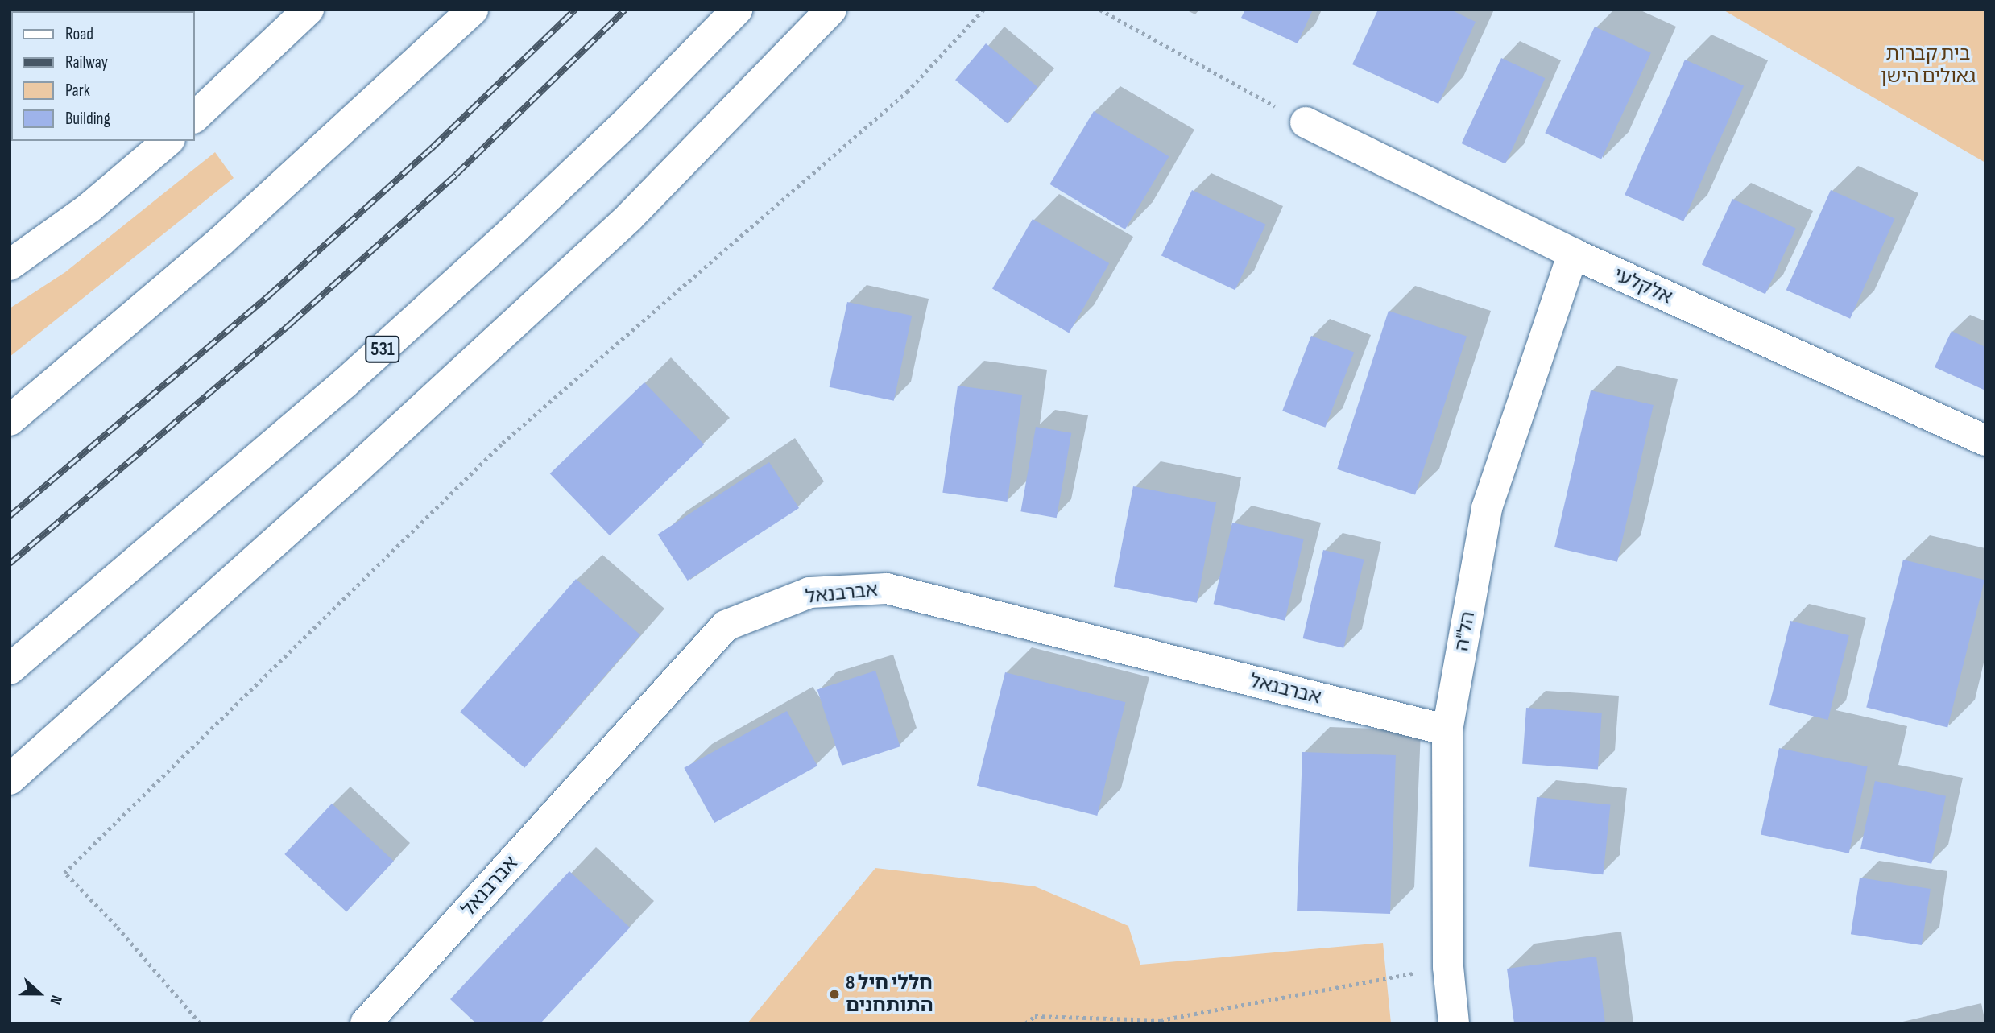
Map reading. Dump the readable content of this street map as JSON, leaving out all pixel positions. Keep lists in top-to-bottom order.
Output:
{
  "streets": {
    "main road": [
      "אלקלעי",
      "531",
      "אברבנאל",
      "הל\"ה"
    ]
  },
  "crossings": [
    ["אלקלעי", "הל\"ה"],
    ["אברבנאל", "הל\"ה"]
  ],
  "parks": ["בית קברות גאולים הישן"],
  "places": ["8 חללי חיל התותחנים"],
  "legend": [
    "Road",
    "Railway",
    "Park",
    "Building"
  ],
  "north": "right"
}
